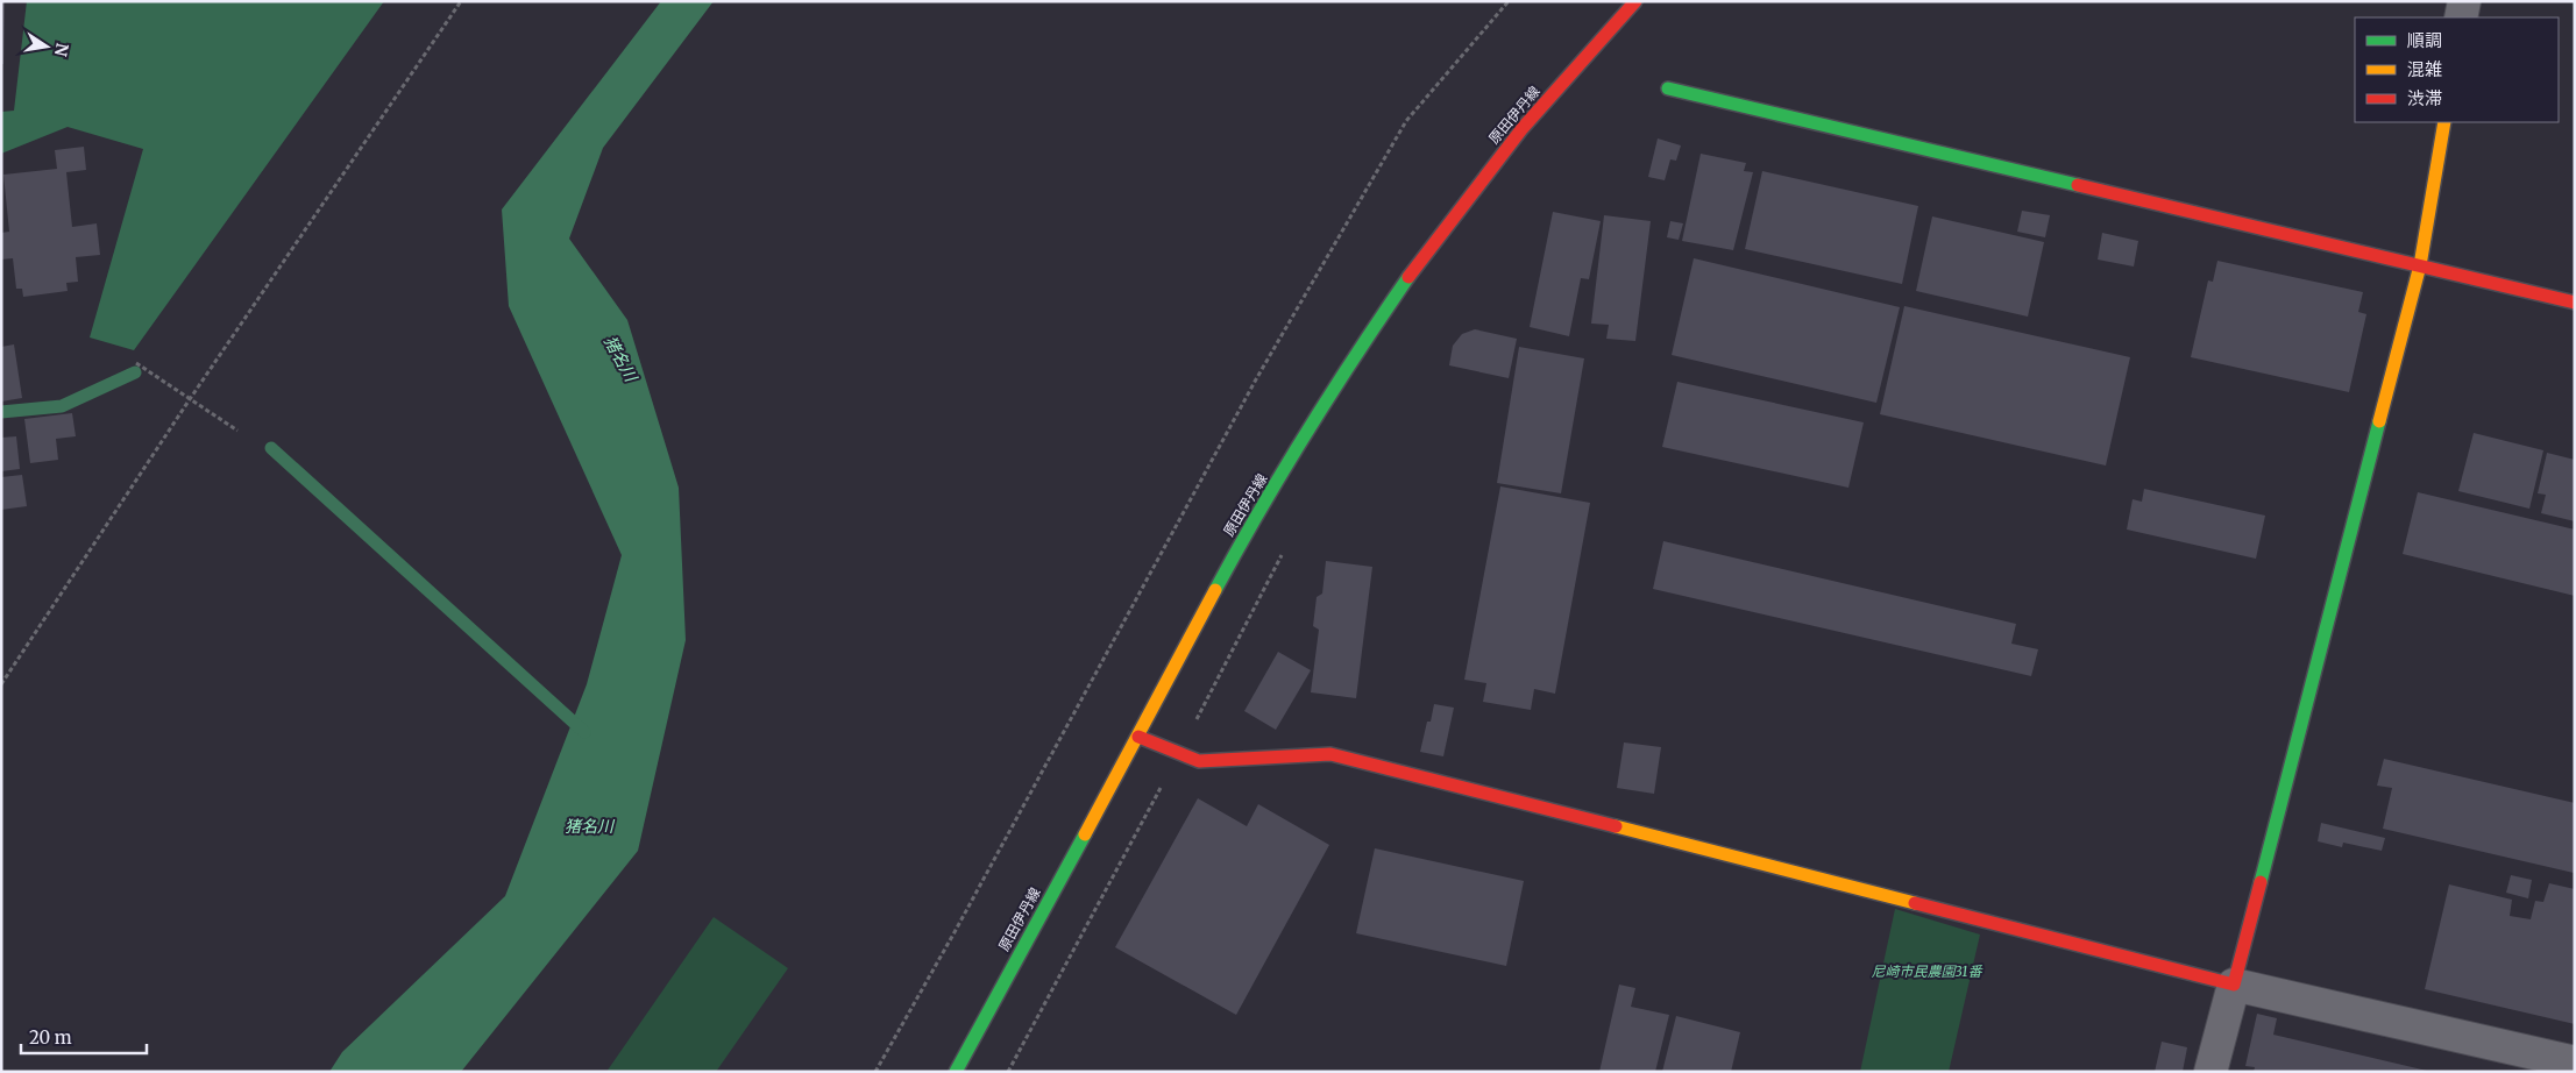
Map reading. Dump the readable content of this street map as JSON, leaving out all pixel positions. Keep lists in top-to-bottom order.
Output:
{
  "streets": {
    "street": ["原田伊丹線"]
  },
  "water": ["猪名川"],
  "parks": ["尼崎市民農園31番"],
  "legend": ["順調", "混雑", "渋滞"],
  "scale_bar": "20 m",
  "north": "right"
}
